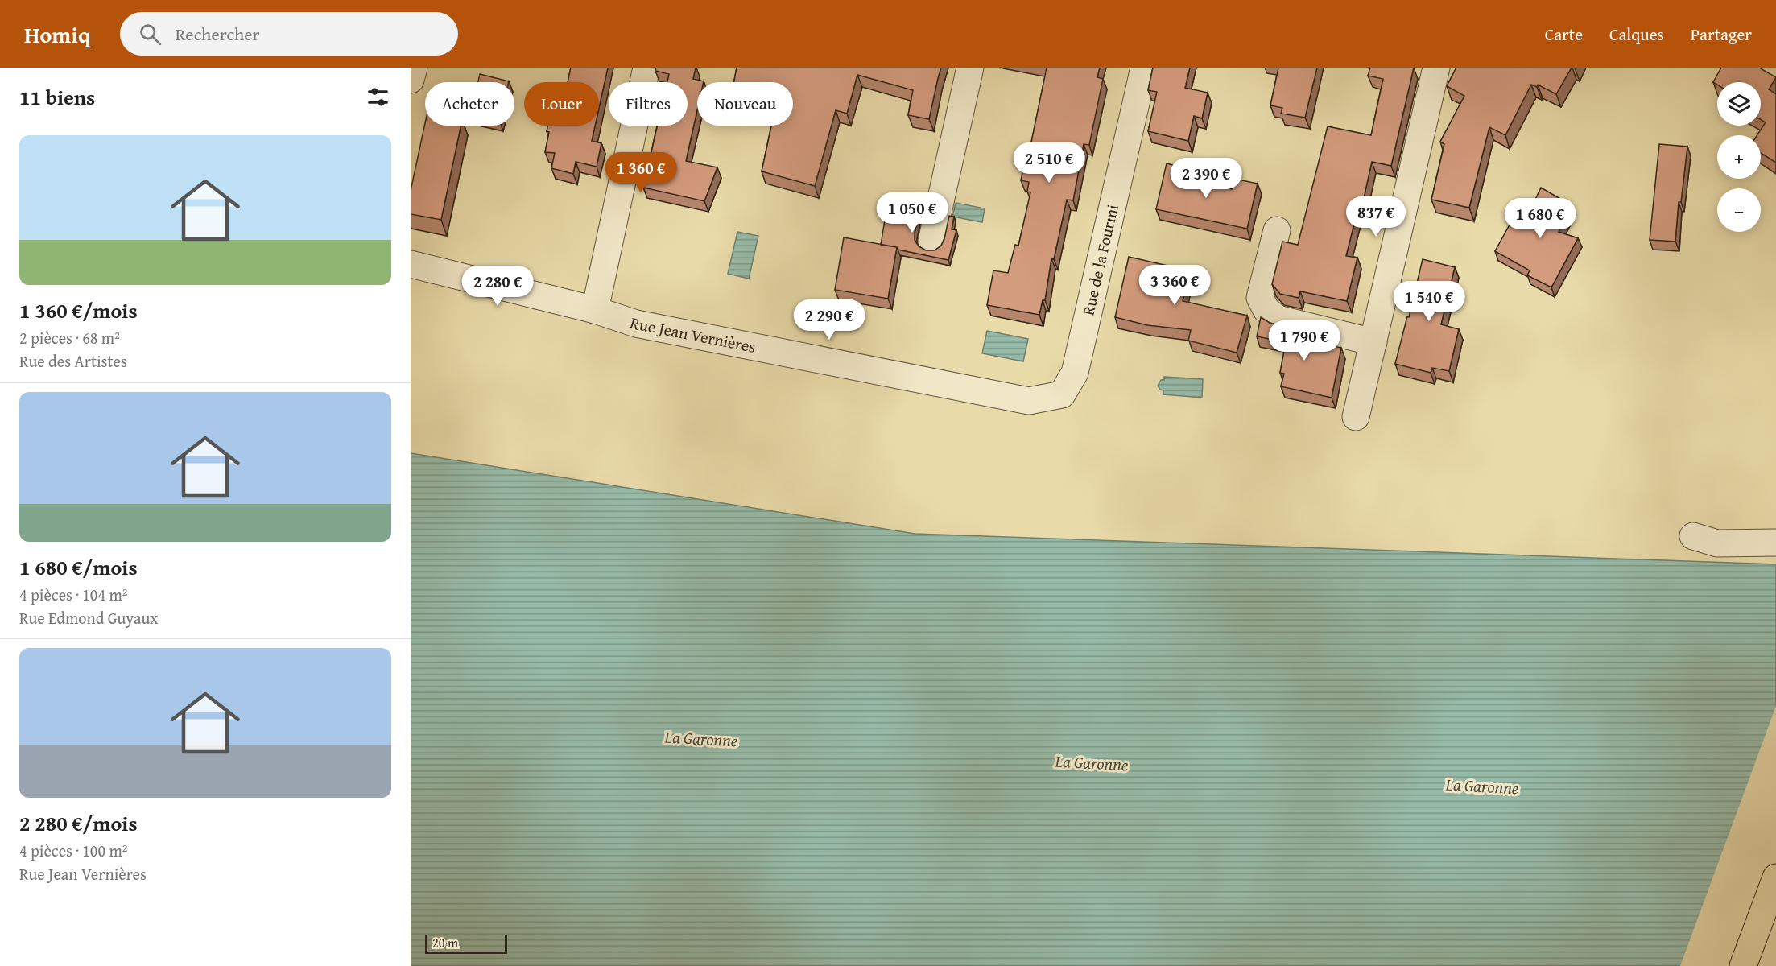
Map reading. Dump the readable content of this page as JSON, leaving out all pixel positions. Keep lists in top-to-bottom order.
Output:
{
  "streets": {
    "street": ["Rue de la Fourmi", "Rue Jean Vernières"]
  },
  "crossings": [
    ["Rue de la Fourmi", "Rue Jean Vernières"]
  ],
  "water": ["La Garonne"],
  "scale_bar": "20 m",
  "page": {
    "header": "Homiq",
    "search": "Rechercher",
    "nav": ["Carte", "Calques", "Partager"],
    "heading": "11 biens",
    "map_buttons": ["+", "−"],
    "chip": [
      "Acheter",
      "Louer",
      "Filtres",
      "Nouveau"
    ],
    "list": [
      {
        "name": "1 360 €/mois",
        "note": "2 pièces · 68 m² · Rue des Artistes"
      },
      {
        "name": "1 680 €/mois",
        "note": "4 pièces · 104 m² · Rue Edmond Guyaux"
      },
      {
        "name": "2 280 €/mois",
        "note": "4 pièces · 100 m² · Rue Jean Vernières"
      }
    ],
    "price": [
      "2 510 €",
      "1 360 €",
      "2 390 €",
      "1 050 €",
      "837 €",
      "1 680 €",
      "3 360 €",
      "2 280 €",
      "1 540 €",
      "2 290 €",
      "1 790 €"
    ],
    "scale": "20 m"
  }
}
